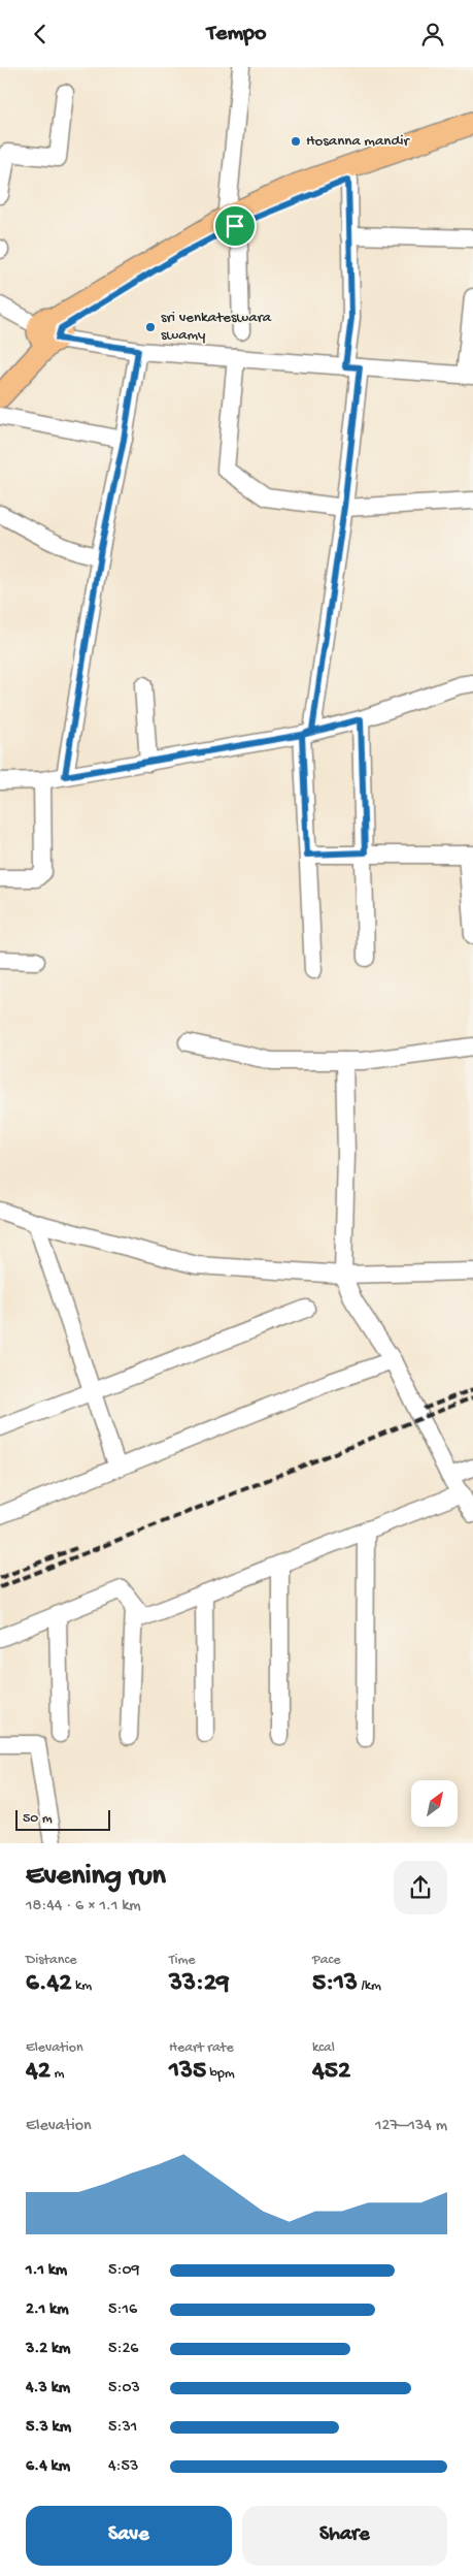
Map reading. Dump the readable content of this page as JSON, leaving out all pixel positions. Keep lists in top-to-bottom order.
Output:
{
  "places": ["Hosanna mandir", "sri venkateswara swamy"],
  "scale_bar": "50 m",
  "north": "top right",
  "page": {
    "header": "Tempo",
    "scale": "50 m",
    "heading": ["Evening run", "18:44 · 6 × 1.1 km"],
    "stats": [
      ["Distance", "6.42 km"],
      ["Time", "33:29"],
      ["Pace", "5:13 /km"],
      ["Elevation", "42 m"],
      ["Heart rate", "135 bpm"],
      ["kcal", "452"]
    ],
    "chart": ["Elevation", "127–134 m"],
    "list": [
      {
        "name": "1.1 km",
        "note": "5:09"
      },
      {
        "name": "2.1 km",
        "note": "5:16"
      },
      {
        "name": "3.2 km",
        "note": "5:26"
      },
      {
        "name": "4.3 km",
        "note": "5:03"
      },
      {
        "name": "5.3 km",
        "note": "5:31"
      },
      {
        "name": "6.4 km",
        "note": "4:53"
      }
    ],
    "buttons": ["Save", "Share"]
  }
}
